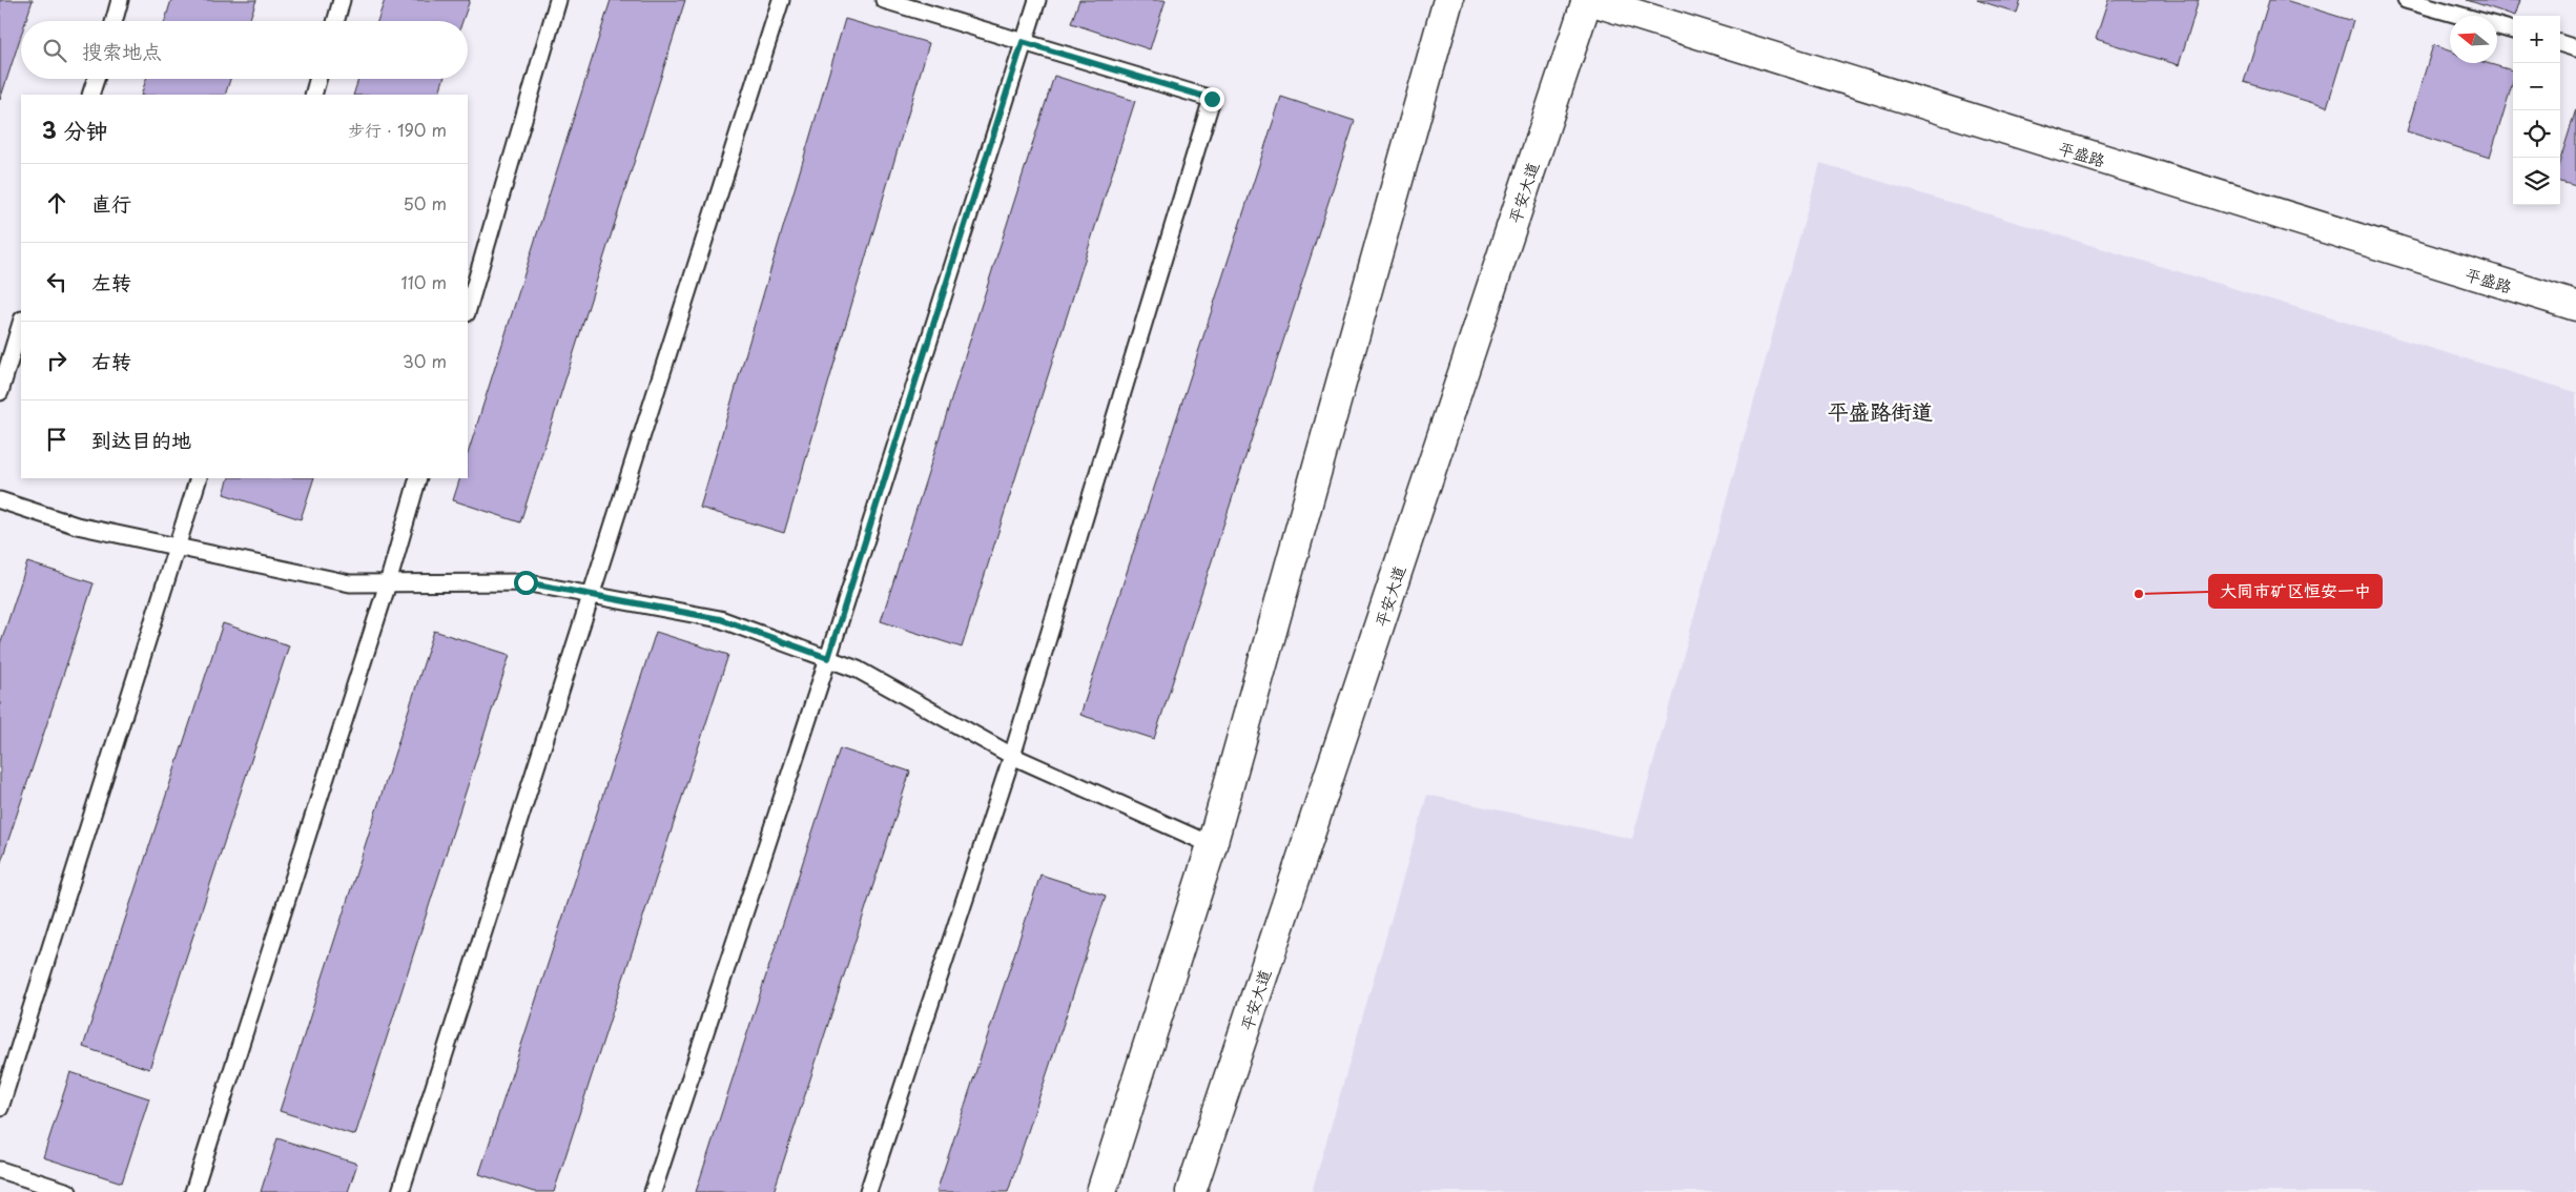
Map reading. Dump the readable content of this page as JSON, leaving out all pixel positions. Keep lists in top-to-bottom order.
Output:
{
  "streets": {
    "main road": ["平盛路", "平安大道"]
  },
  "crossings": [
    ["平盛路", "平安大道"]
  ],
  "districts": ["平盛路街道"],
  "places": ["大同市矿区恒安一中"],
  "north": "left",
  "page": {
    "map_buttons": ["+", "−"],
    "search": "搜索地点",
    "heading": ["3 分钟", "步行 · 190 m"],
    "list": [
      ["直行", "50 m"],
      ["左转", "110 m"],
      ["右转", "30 m"],
      "到达目的地"
    ]
  }
}
